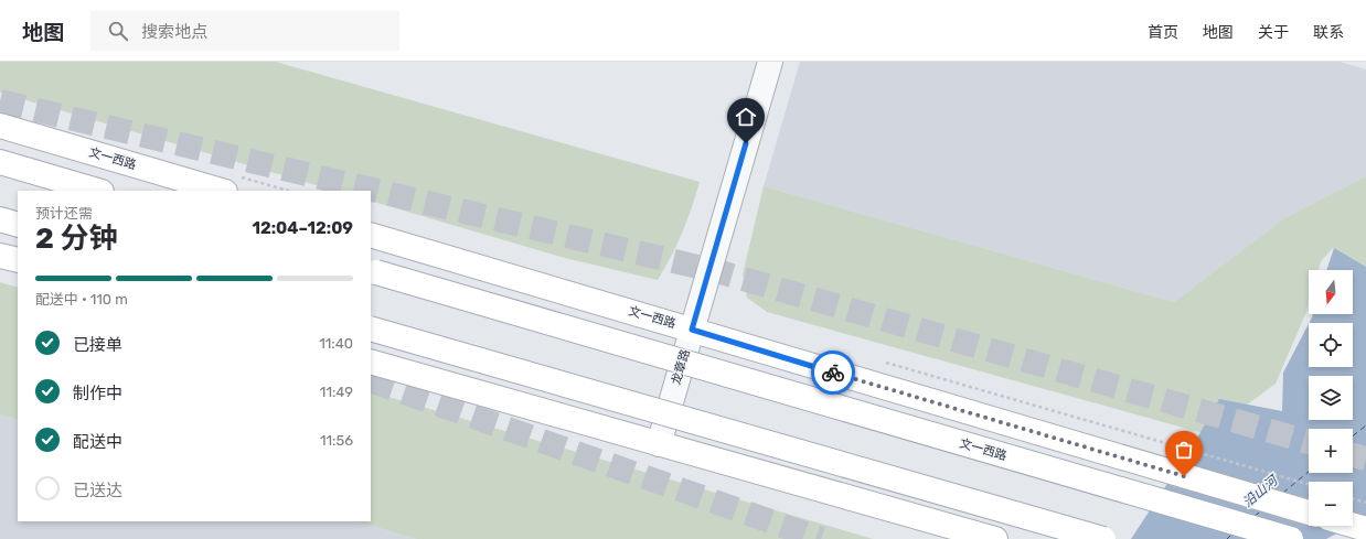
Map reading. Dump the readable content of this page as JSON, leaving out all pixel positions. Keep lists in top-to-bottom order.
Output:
{
  "streets": {
    "main road": ["文一西路"],
    "street": ["龙章路"]
  },
  "crossings": [
    ["文一西路", "龙章路"]
  ],
  "water": ["沿山河"],
  "north": "bottom",
  "page": {
    "header": "地图",
    "search": "搜索地点",
    "nav": [
      "首页",
      "地图",
      "关于",
      "联系"
    ],
    "heading": ["2 分钟", "预计还需", "12:04–12:09"],
    "bar": "配送中 · 110 m",
    "map_buttons": ["+", "−"],
    "list": [
      ["已接单", "11:40"],
      ["制作中", "11:49"],
      ["配送中", "11:56"],
      "已送达"
    ]
  }
}
